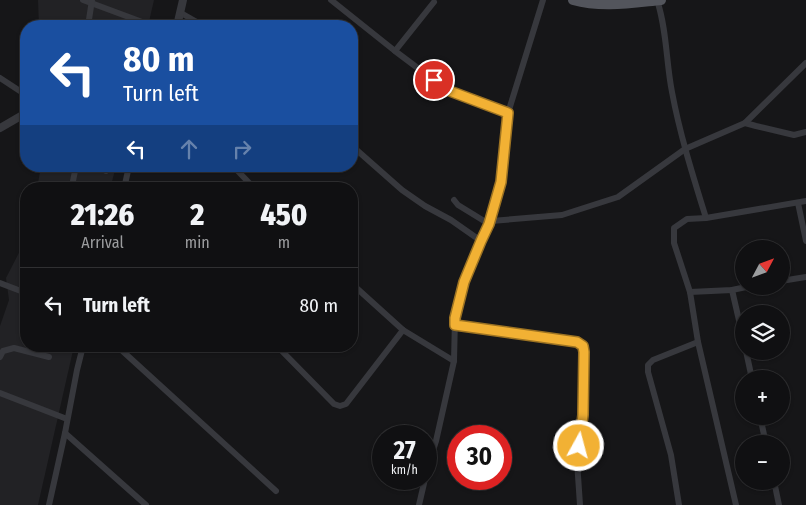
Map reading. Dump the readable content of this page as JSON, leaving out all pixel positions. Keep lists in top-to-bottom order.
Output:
{
  "north": "top right",
  "page": {
    "turn": ["80 m", "Turn left"],
    "eta": [
      "21:26",
      "Arrival",
      "2",
      "min",
      "450",
      "m"
    ],
    "map_buttons": ["+", "−"],
    "list": [
      {
        "name": "Turn left",
        "value": "80 m"
      }
    ],
    "speed": "27 km/h",
    "limit": "30"
  }
}
